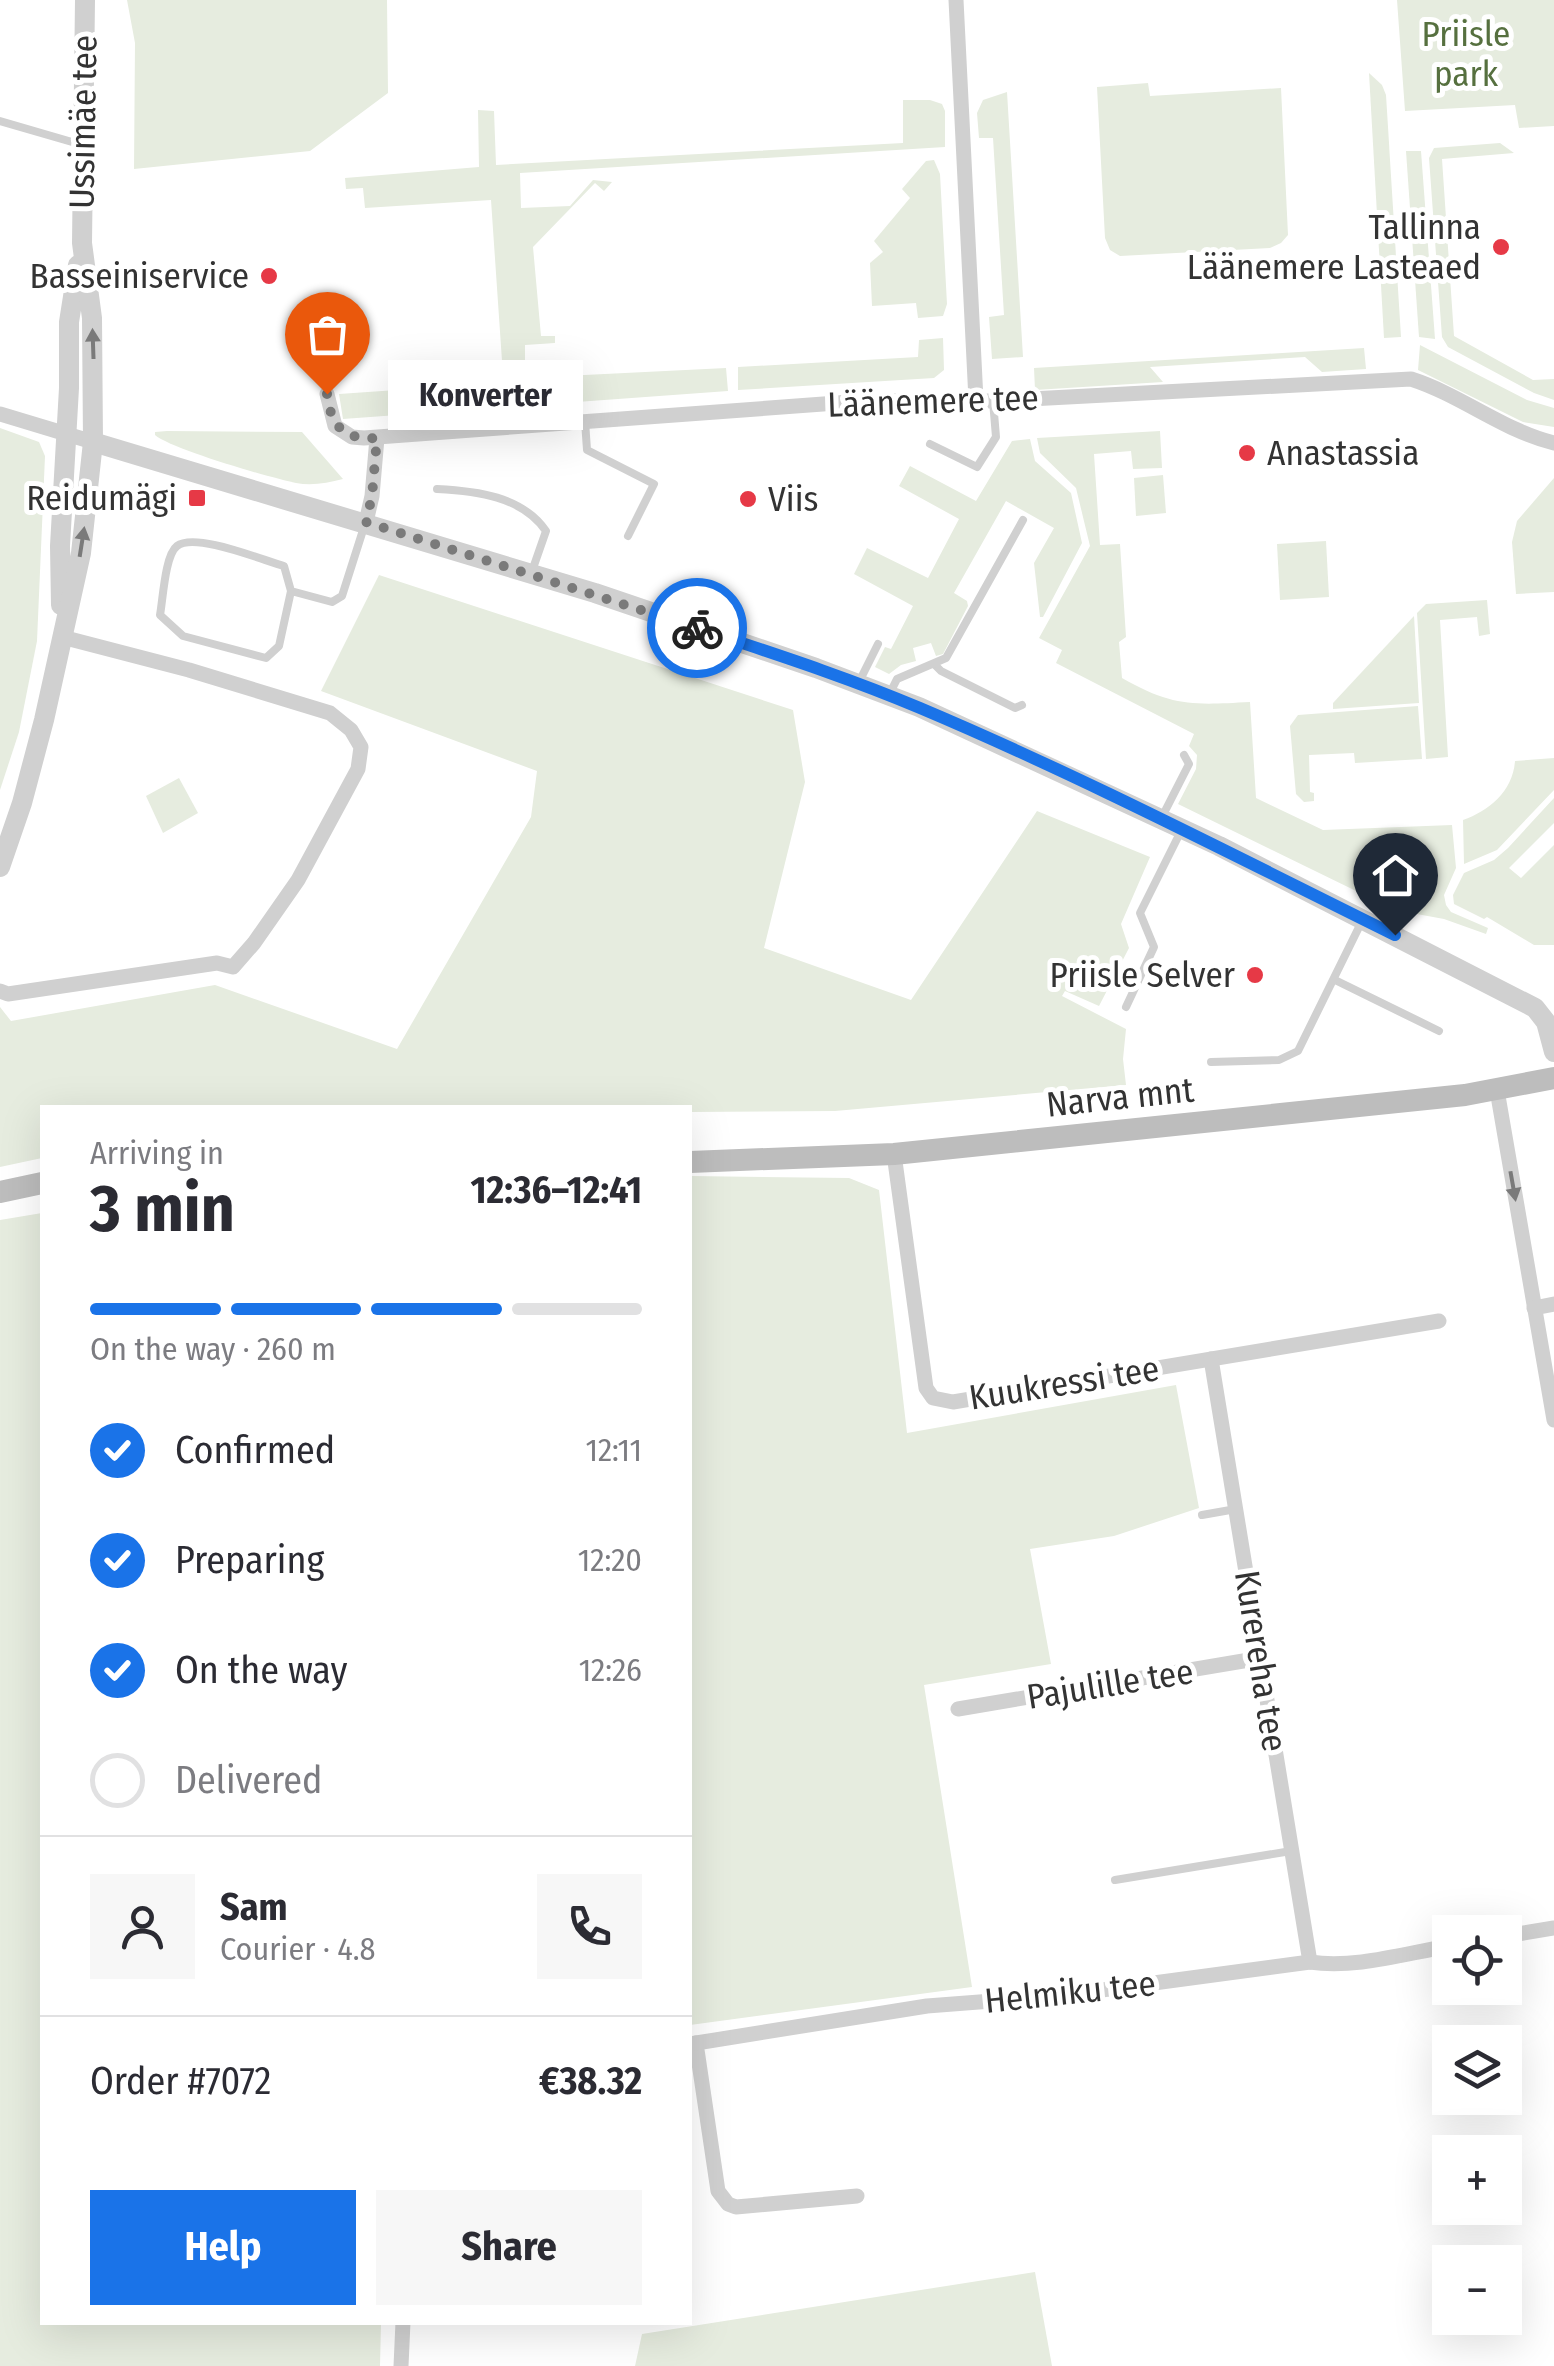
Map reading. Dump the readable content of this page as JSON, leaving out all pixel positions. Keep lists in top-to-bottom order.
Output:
{
  "streets": {
    "main road": ["Narva mnt"],
    "street": [
      "Ussimäe tee",
      "Läänemere tee",
      "Kuukressi tee",
      "Kurereha tee",
      "Pajulille tee",
      "Helmiku tee"
    ]
  },
  "crossings": [
    ["Narva mnt", "Kuukressi tee"],
    ["Kuukressi tee", "Kurereha tee"],
    ["Kurereha tee", "Pajulille tee"],
    ["Kurereha tee", "Helmiku tee"]
  ],
  "parks": ["Priisle park"],
  "places": {
    "other": [
      "Tallinna Läänemere Lasteaed",
      "Basseiniservice",
      "Konverter",
      "Anastassia",
      "Viis",
      "Priisle Selver"
    ],
    "transit": ["Reidumägi"]
  },
  "page": {
    "bubble": "Konverter",
    "heading": ["3 min", "Arriving in", "12:36–12:41"],
    "panel": [
      "Sam",
      "Courier · 4.8",
      "Order #7072",
      "€38.32"
    ],
    "bar": "On the way · 260 m",
    "list": [
      ["Confirmed", "12:11"],
      ["Preparing", "12:20"],
      ["On the way", "12:26"],
      "Delivered"
    ],
    "map_buttons": ["+", "−"],
    "buttons": ["Help", "Share"]
  }
}
